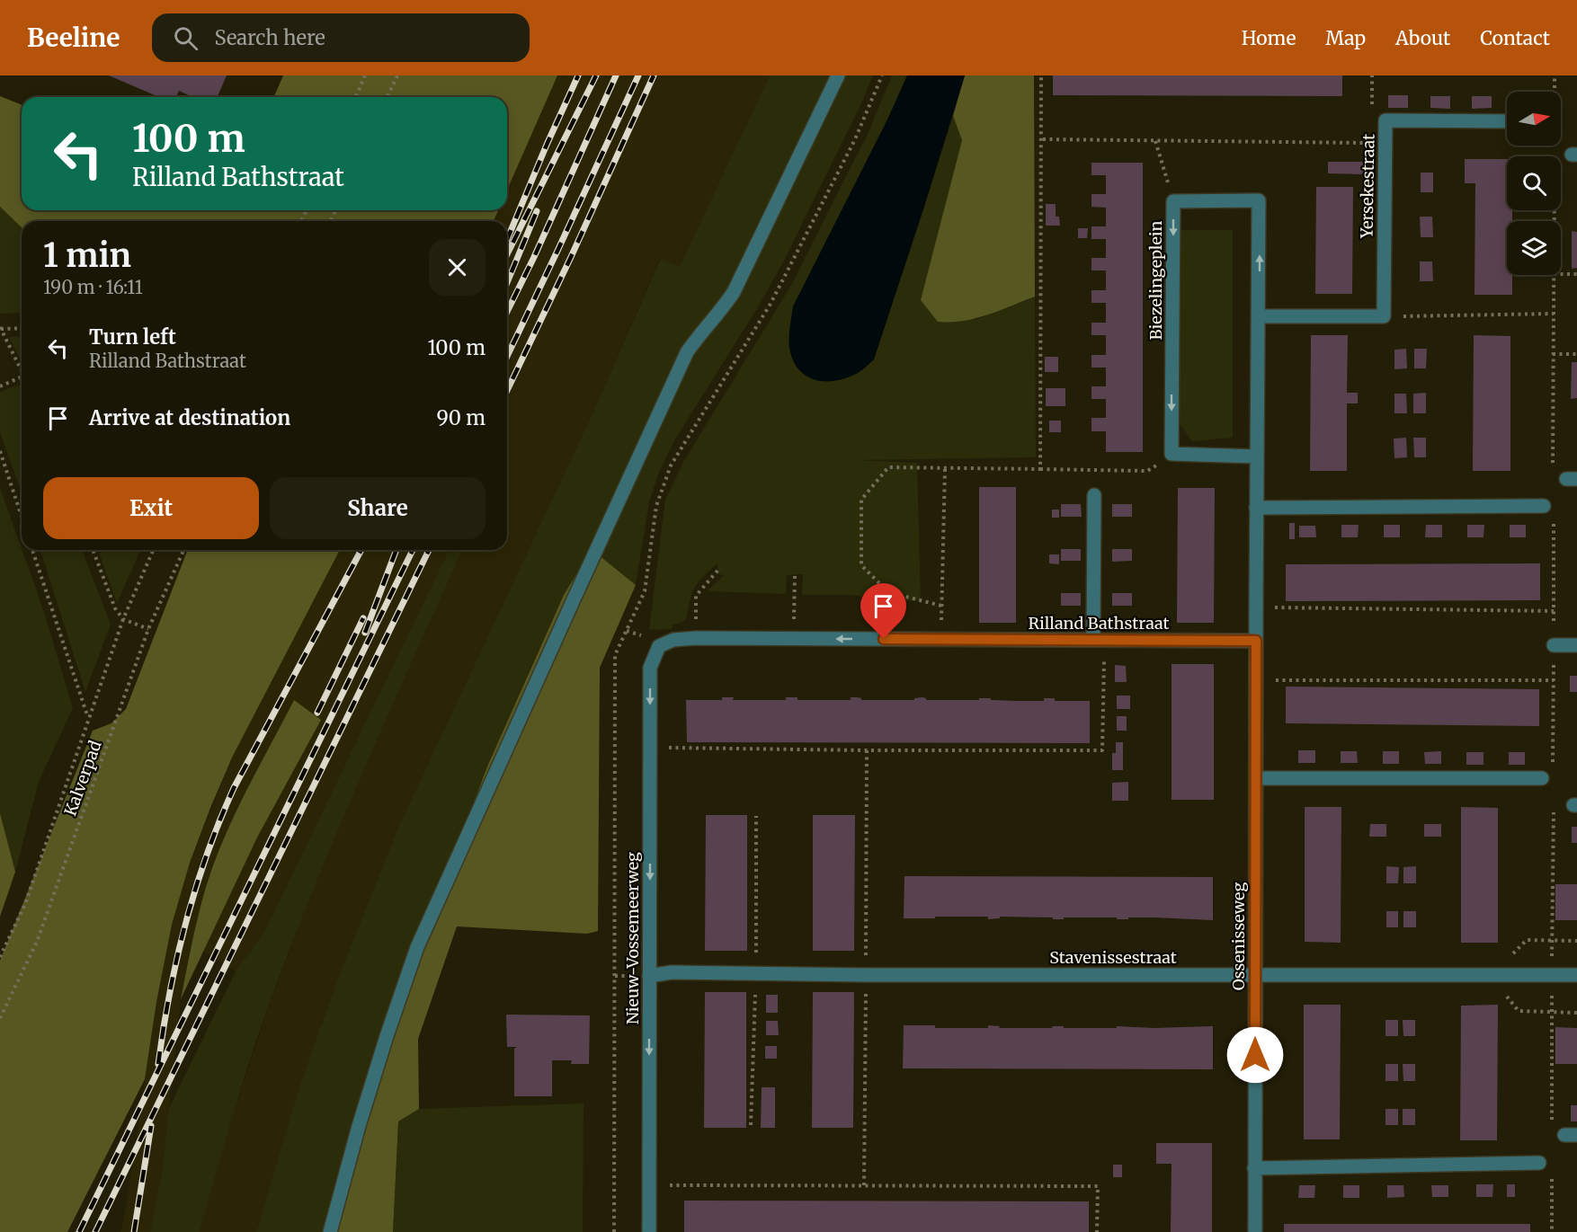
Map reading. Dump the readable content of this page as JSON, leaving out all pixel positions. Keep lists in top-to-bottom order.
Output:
{
  "streets": {
    "street": [
      "Yersekestraat",
      "Biezelingeplein",
      "Rilland Bathstraat",
      "Ossenisseweg",
      "Nieuw-Vossemeerweg",
      "Stavenissestraat"
    ],
    "path": ["Kalverpad"]
  },
  "crossings": [
    ["Biezelingeplein", "Rilland Bathstraat"],
    ["Biezelingeplein", "Ossenisseweg"],
    ["Rilland Bathstraat", "Ossenisseweg"],
    ["Rilland Bathstraat", "Nieuw-Vossemeerweg"],
    ["Ossenisseweg", "Stavenissestraat"],
    ["Nieuw-Vossemeerweg", "Stavenissestraat"]
  ],
  "one_way": ["Nieuw-Vossemeerweg"],
  "north": "right",
  "page": {
    "header": "Beeline",
    "search": "Search here",
    "nav": [
      "Home",
      "Map",
      "About",
      "Contact"
    ],
    "turn": ["100 m", "Rilland Bathstraat"],
    "heading": ["1 min", "190 m · 16:11"],
    "list": [
      {
        "name": "Turn left",
        "note": "Rilland Bathstraat",
        "value": "100 m"
      },
      {
        "name": "Arrive at destination",
        "value": "90 m"
      }
    ],
    "buttons": ["Exit", "Share"]
  }
}
